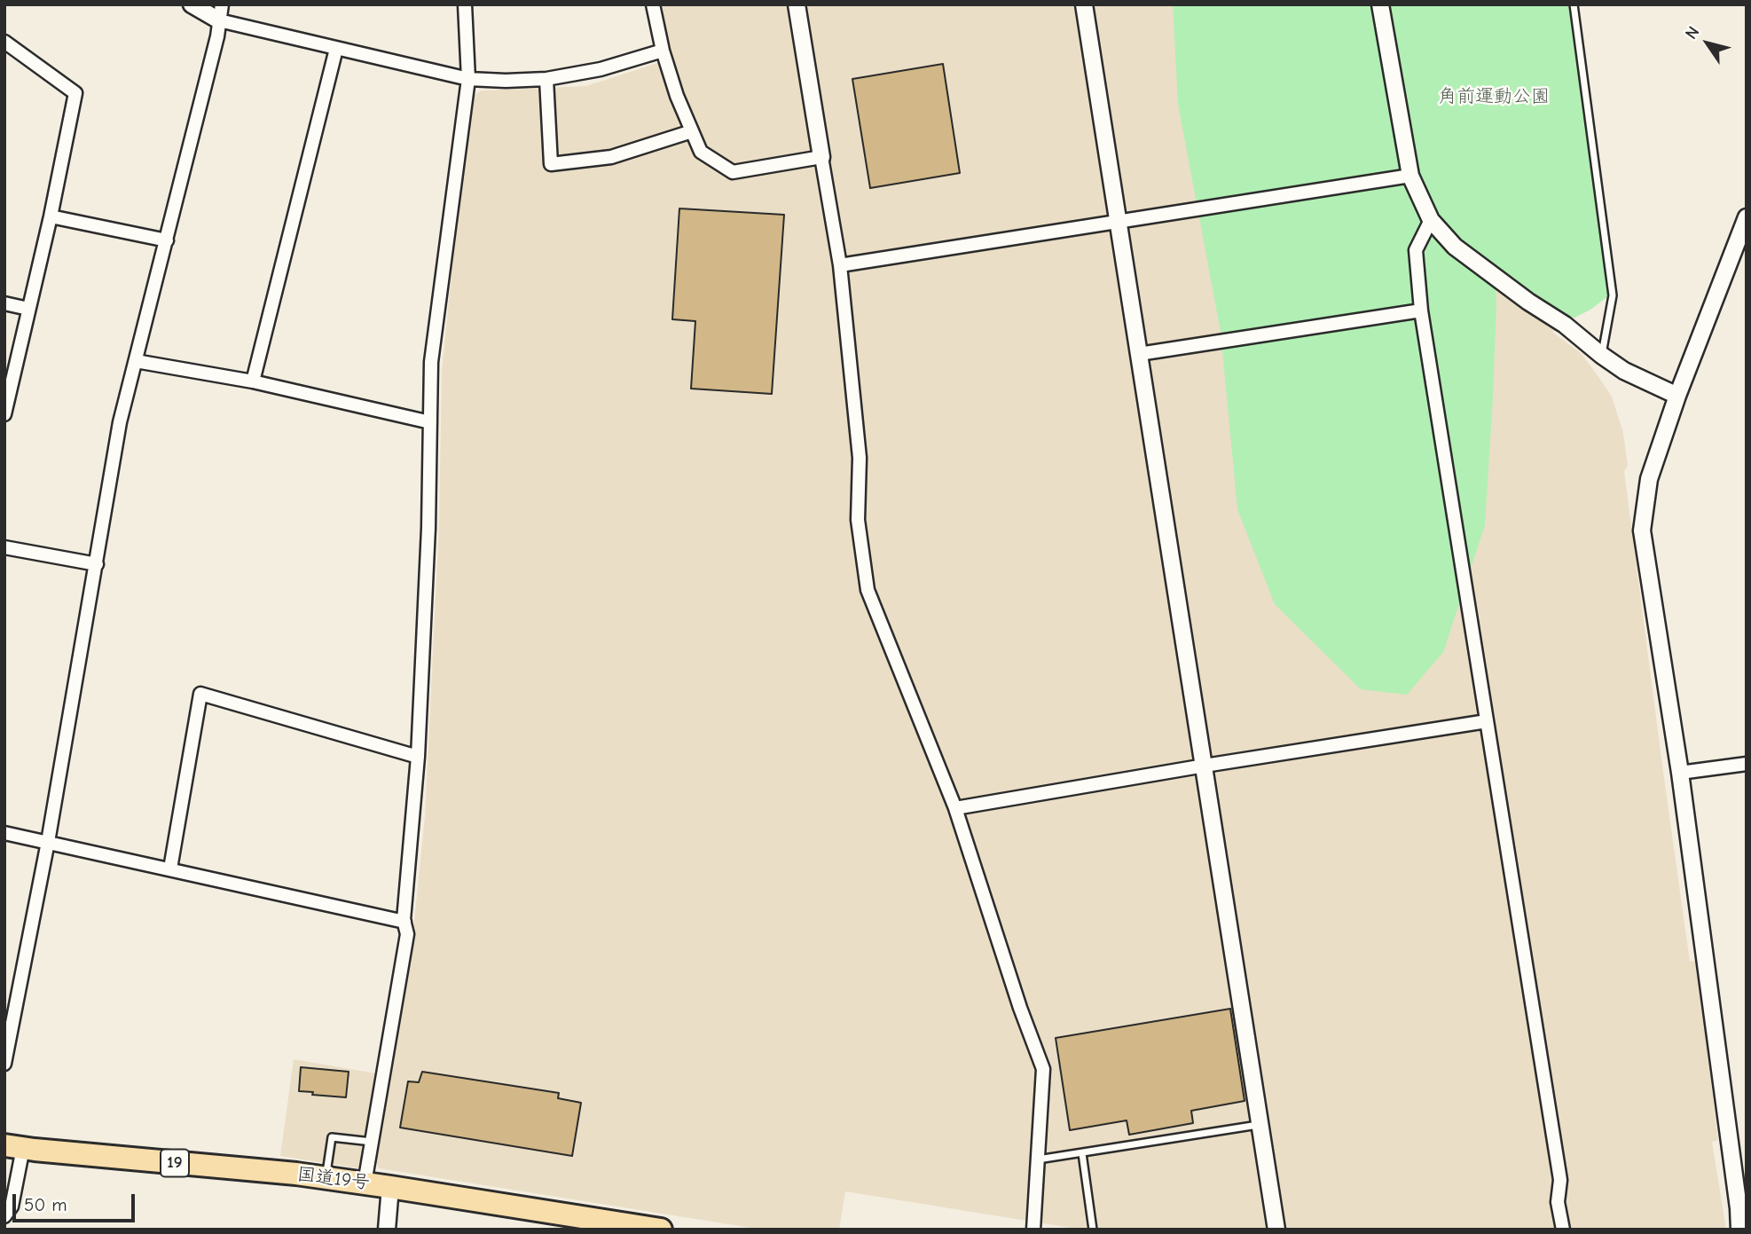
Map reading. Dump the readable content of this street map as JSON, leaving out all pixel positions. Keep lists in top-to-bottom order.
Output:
{
  "streets": {
    "highway": ["19", "国道19号"]
  },
  "parks": ["角前運動公園"],
  "scale_bar": "50 m",
  "north": "top left"
}
